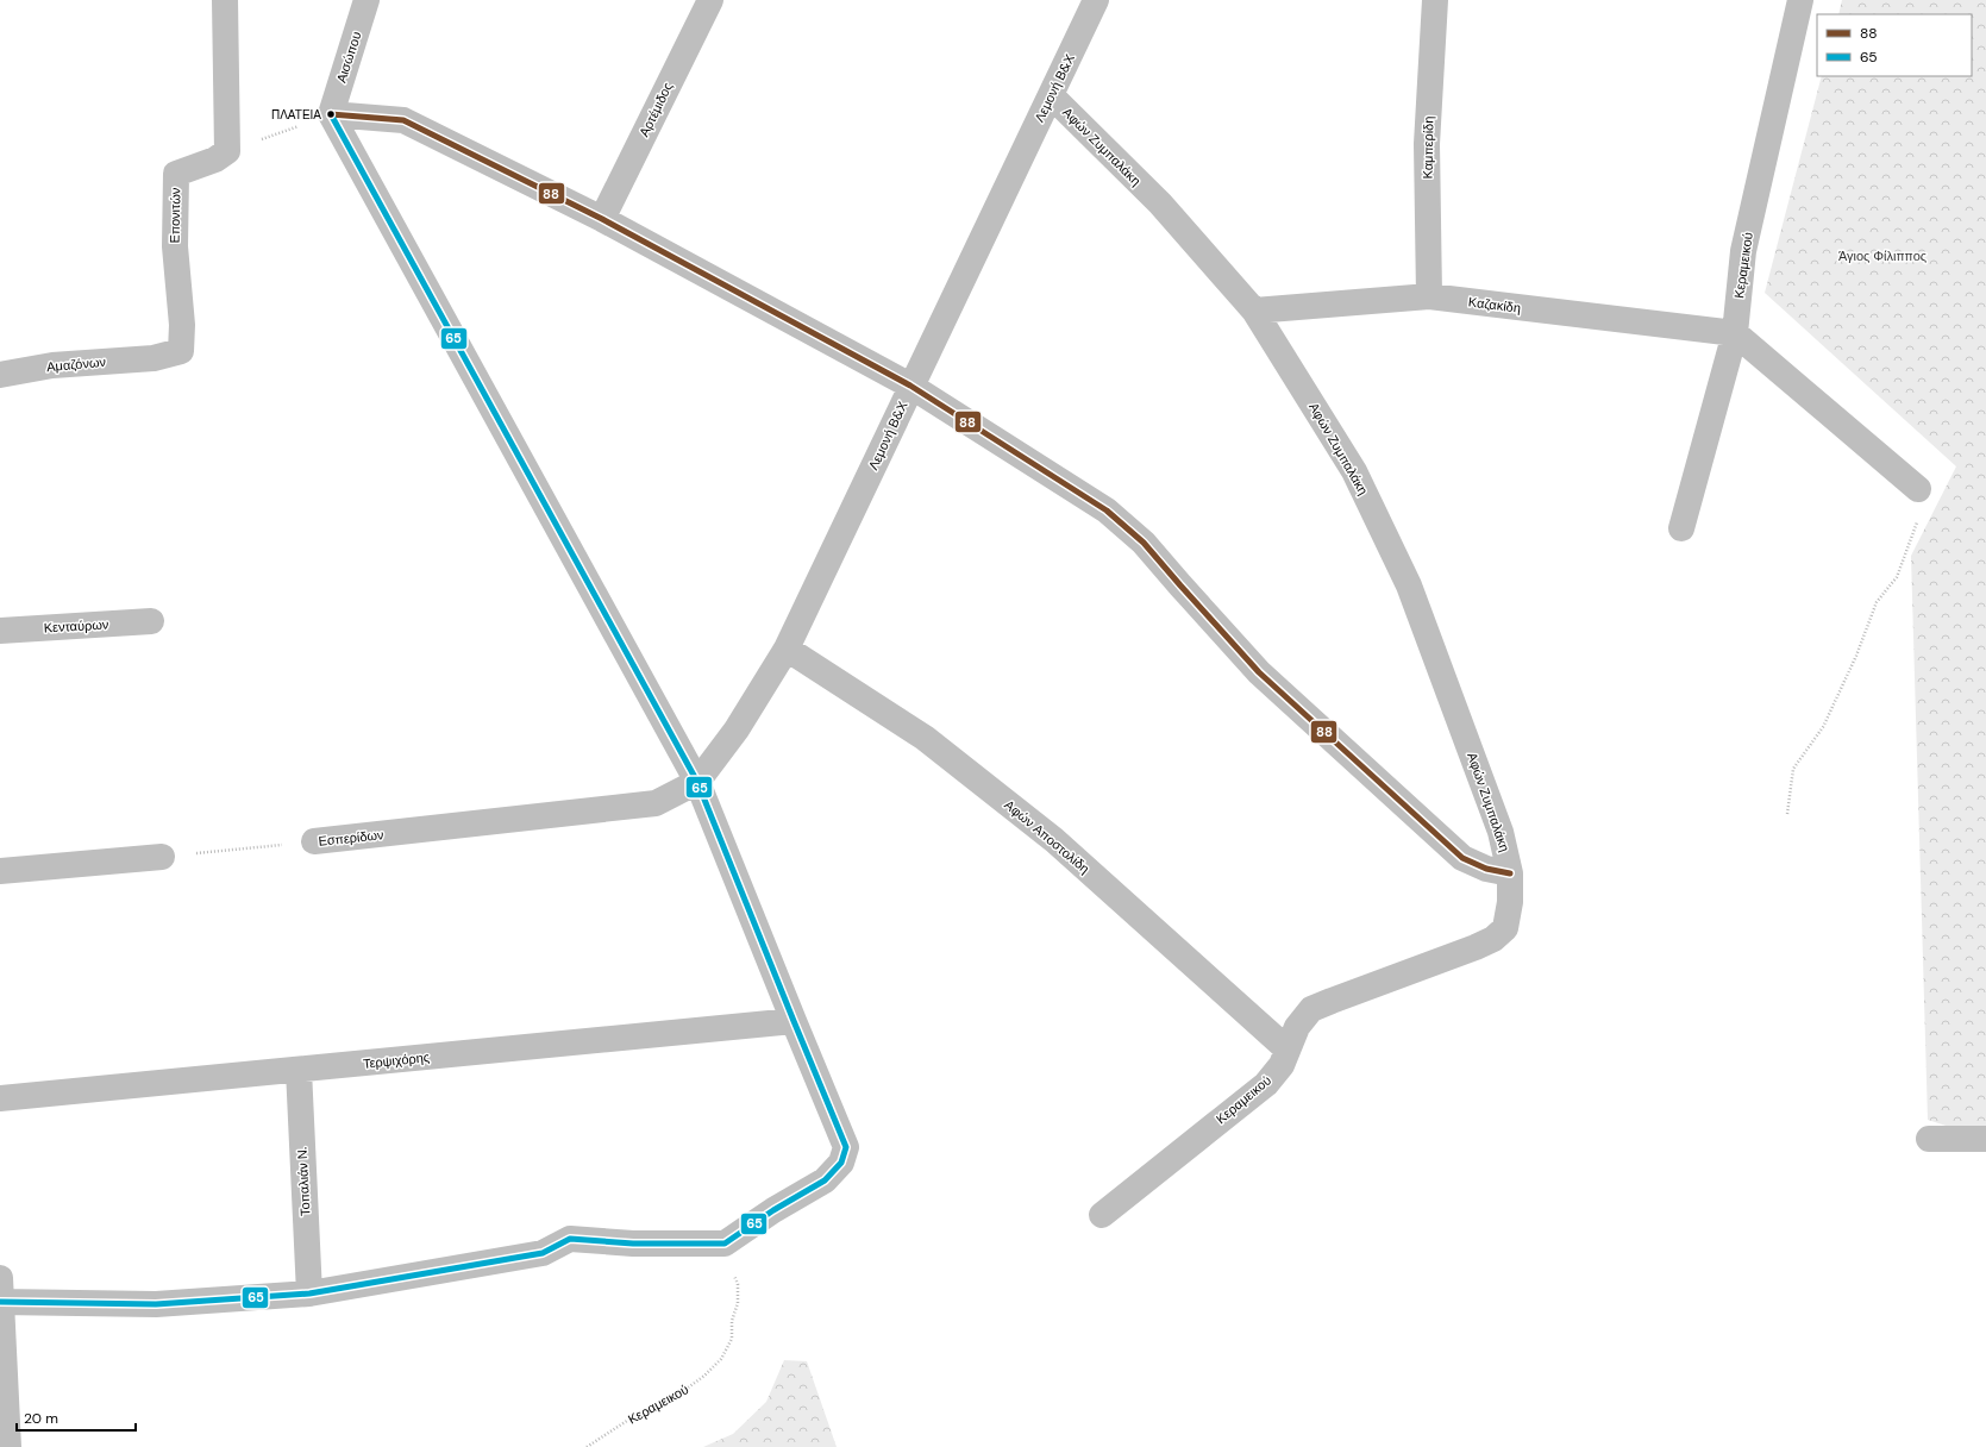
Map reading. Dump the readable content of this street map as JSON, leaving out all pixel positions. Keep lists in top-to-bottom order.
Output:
{
  "streets": {
    "street": [
      "Αισώπου",
      "Λεμονή Β&Χ",
      "Αρτέμιδος",
      "Αφών Ζυμπαλάκη",
      "Καμπερίδη",
      "Επονιτών",
      "Κεραμεικού",
      "Καζακίδη",
      "Αμαζόνων",
      "Κενταύρων",
      "Αφών Αποστολίδη",
      "Εσπερίδων",
      "Τερψιχόρης",
      "Τοπαλιάν Ν."
    ]
  },
  "crossings": [
    ["Λεμονή Β&Χ", "Αφών Ζυμπαλάκη"],
    ["Λεμονή Β&Χ", "Αφών Αποστολίδη"],
    ["Λεμονή Β&Χ", "Εσπερίδων"],
    ["Αφών Ζυμπαλάκη", "Κεραμεικού"],
    ["Αφών Ζυμπαλάκη", "Καζακίδη"],
    ["Καμπερίδη", "Καζακίδη"],
    ["Επονιτών", "Αμαζόνων"],
    ["Κεραμεικού", "Καζακίδη"],
    ["Κεραμεικού", "Αφών Αποστολίδη"],
    ["Τερψιχόρης", "Τοπαλιάν Ν."]
  ],
  "parks": ["Άγιος Φίλιππος"],
  "places": ["ΠΛΑΤΕΙΑ"],
  "lines": ["transit line 88", "transit line 65"],
  "legend": ["88", "65"],
  "scale_bar": "20 m"
}
